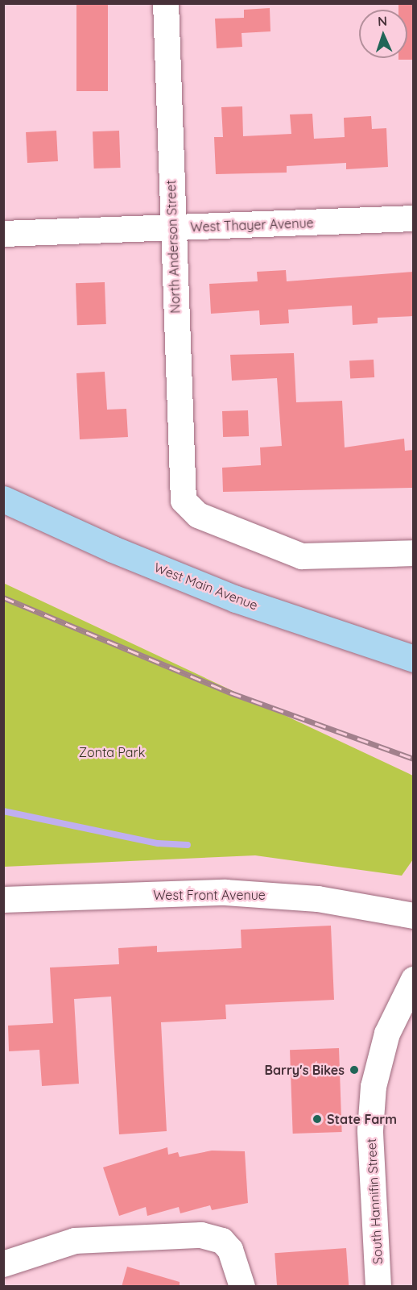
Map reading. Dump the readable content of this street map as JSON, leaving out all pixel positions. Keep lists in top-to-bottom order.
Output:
{
  "streets": {
    "main road": ["West Main Avenue"],
    "street": [
      "West Thayer Avenue",
      "North Anderson Street",
      "West Front Avenue",
      "South Hannifin Street"
    ]
  },
  "crossings": [
    ["West Thayer Avenue", "North Anderson Street"]
  ],
  "parks": ["Zonta Park"],
  "places": ["Barry's Bikes", "State Farm"],
  "north": "top"
}
